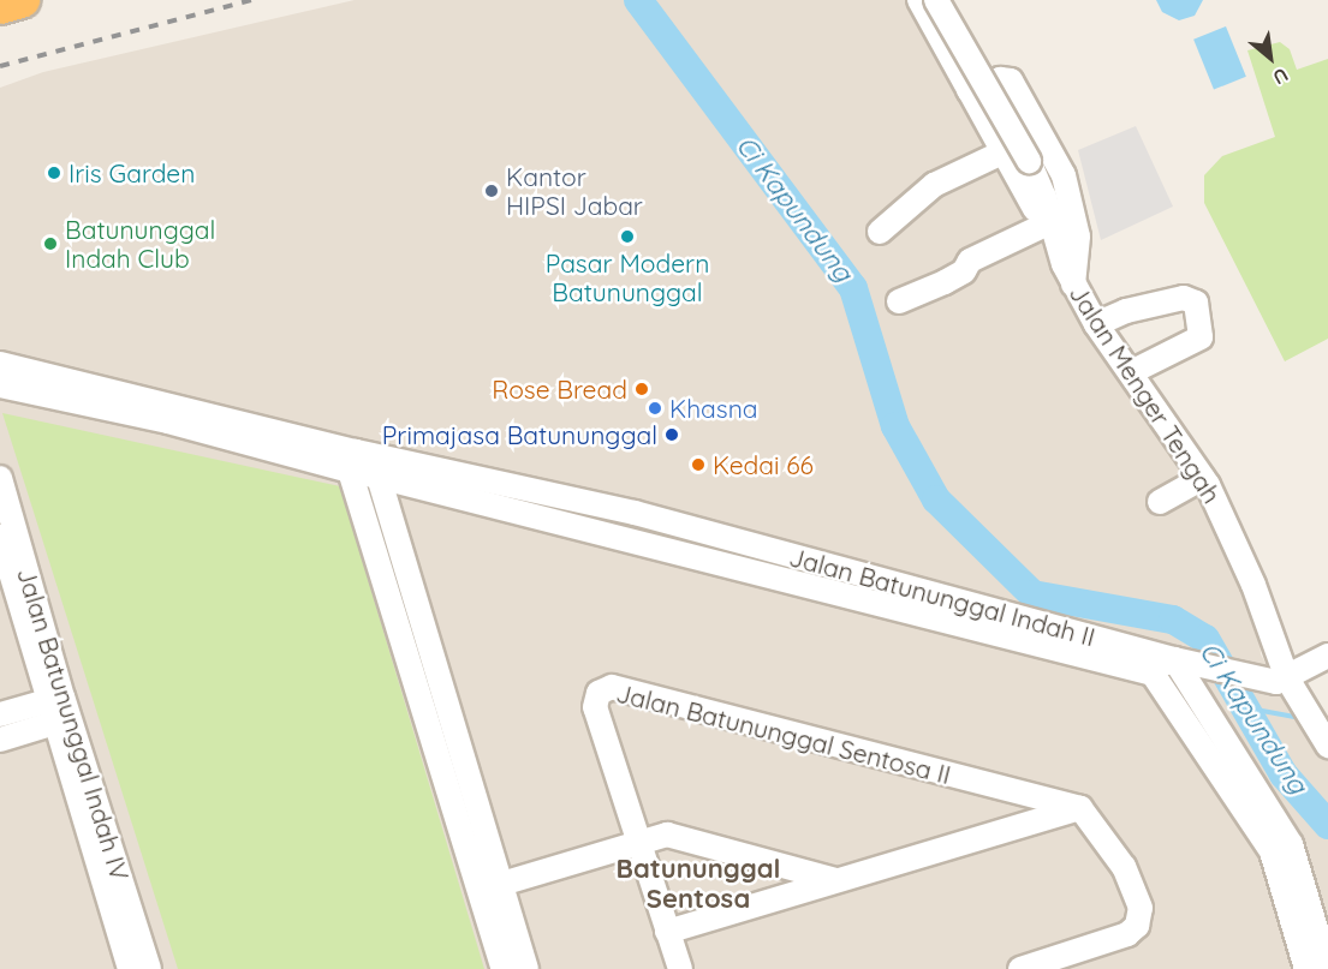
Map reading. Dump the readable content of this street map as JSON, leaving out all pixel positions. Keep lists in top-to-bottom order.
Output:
{
  "streets": {
    "street": [
      "Jalan Menger Tengah",
      "Jalan Batununggal Indah II",
      "Jalan Batununggal Indah IV",
      "Jalan Batununggal Sentosa II"
    ]
  },
  "crossings": [
    ["Jalan Menger Tengah", "Jalan Batununggal Indah II"]
  ],
  "districts": ["Batununggal Sentosa"],
  "water": ["Ci Kapundung"],
  "places": [
    "Iris Garden",
    "Kantor HIPSI Jabar",
    "Pasar Modern Batununggal",
    "Batununggal Indah Club",
    "Rose Bread",
    "Khasna",
    "Primajasa Batununggal",
    "Kedai 66"
  ],
  "north": "bottom right"
}
